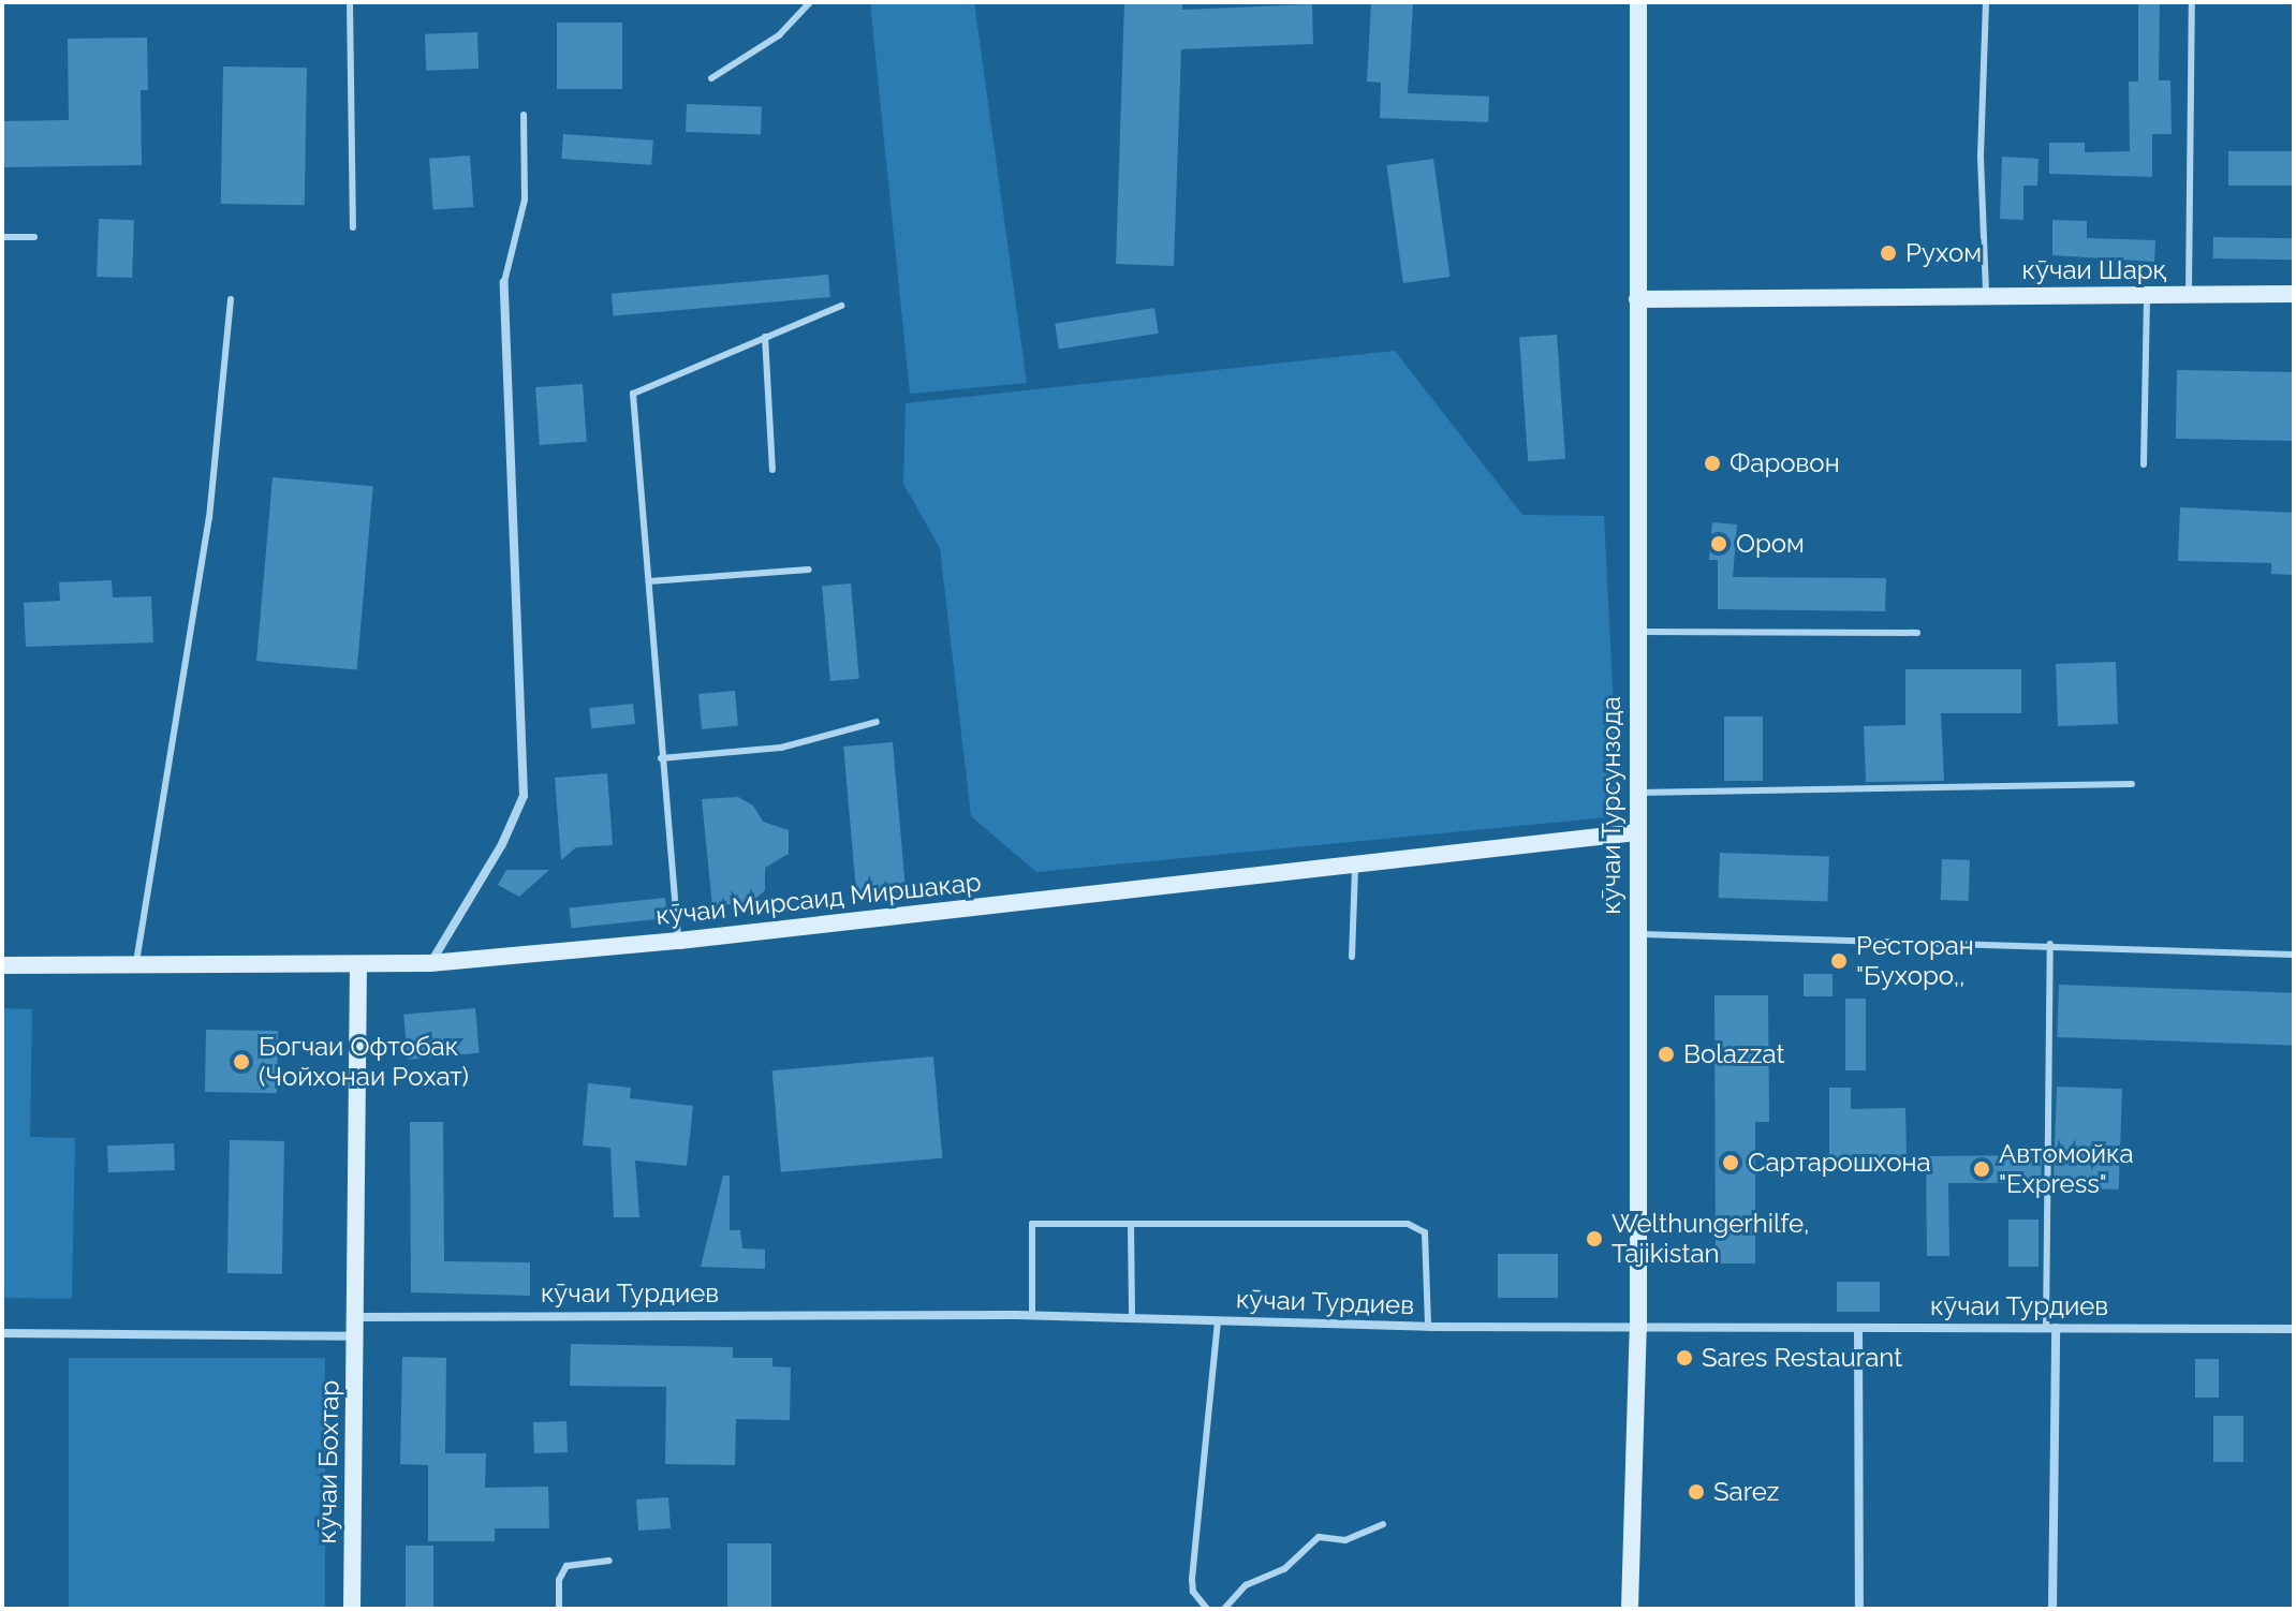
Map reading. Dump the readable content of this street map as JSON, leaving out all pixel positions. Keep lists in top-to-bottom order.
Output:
{
  "streets": {
    "street": [
      "кӯчаи Шарқ",
      "кӯчаи Турсунзода",
      "кӯчаи Мирсаид Миршакар",
      "кӯчаи Турдиев",
      "кӯчаи Бохтар"
    ]
  },
  "crossings": [
    ["кӯчаи Шарқ", "кӯчаи Турсунзода"],
    ["кӯчаи Турсунзода", "кӯчаи Мирсаид Миршакар"],
    ["кӯчаи Турсунзода", "кӯчаи Турдиев"],
    ["кӯчаи Мирсаид Миршакар", "кӯчаи Бохтар"],
    ["кӯчаи Турдиев", "кӯчаи Бохтар"]
  ],
  "places": [
    "Рухом",
    "Фаровон",
    "Ором",
    "Ресторан \"Бухоро,,",
    "Bolazzat",
    "Богчаи Офтобак (Чойхонаи Рохат)",
    "Сартарошхона",
    "Автомойка \"Express\"",
    "Welthungerhilfe, Tajikistan",
    "Sares Restaurant",
    "Sarez"
  ]
}
